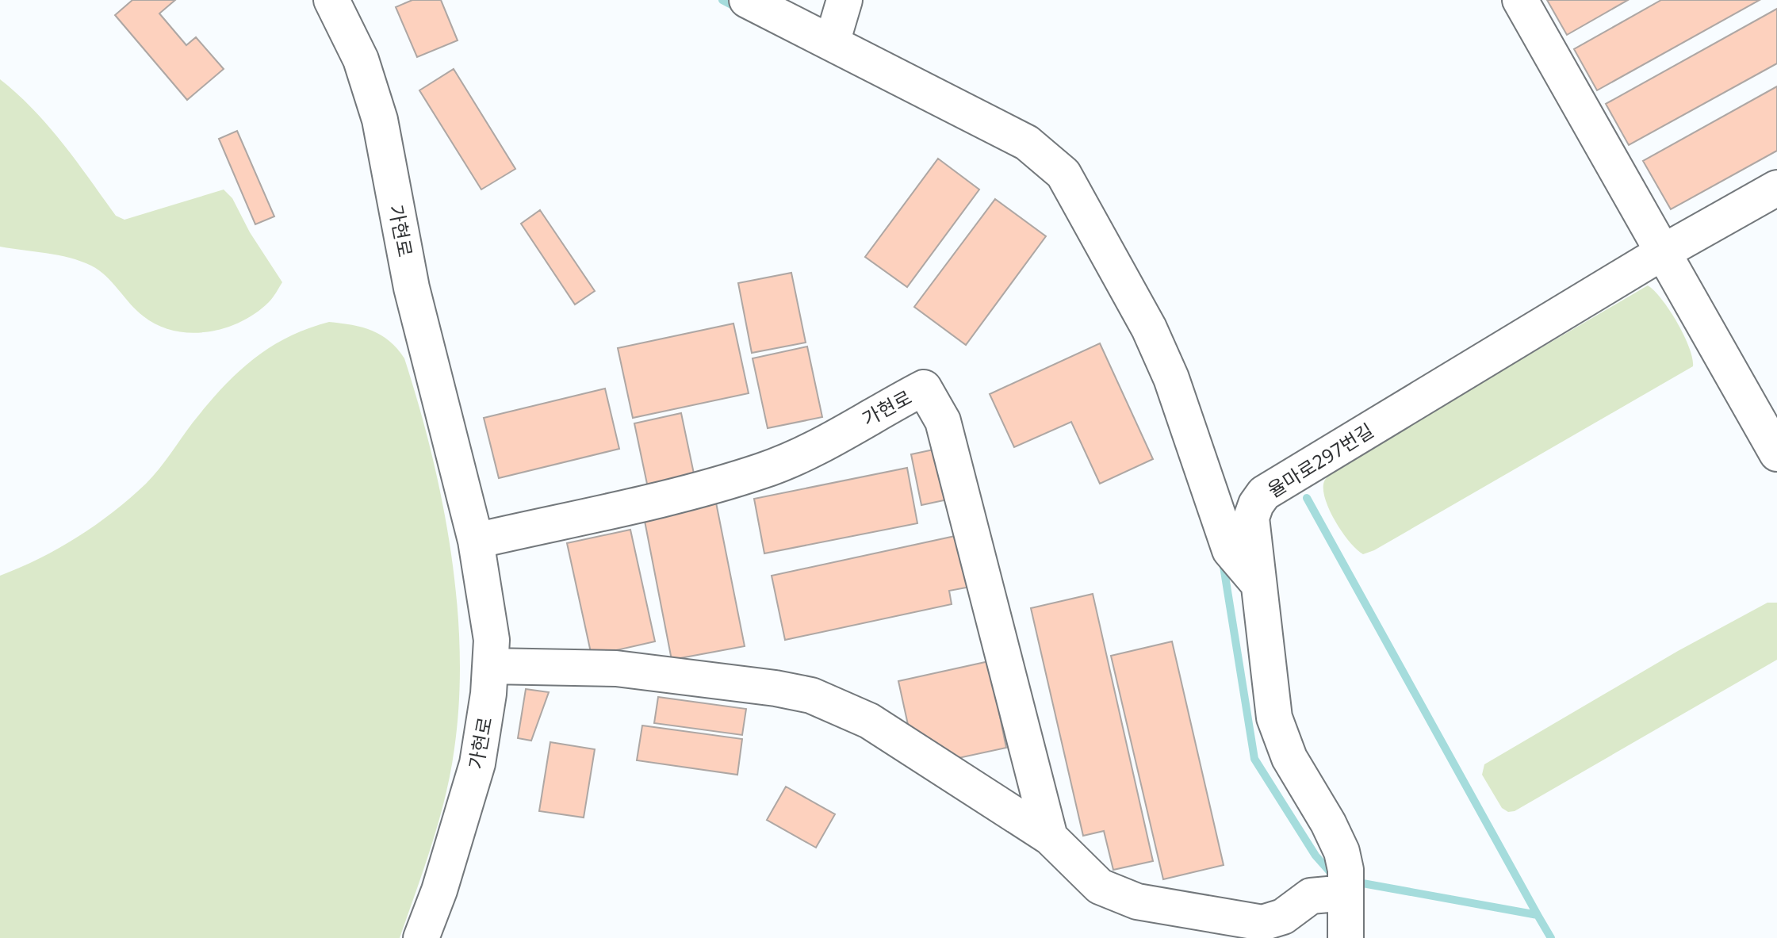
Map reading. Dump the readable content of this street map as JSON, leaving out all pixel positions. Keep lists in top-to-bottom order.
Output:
{
  "streets": {
    "street": ["가현로", "율마로297번길"]
  }
}
